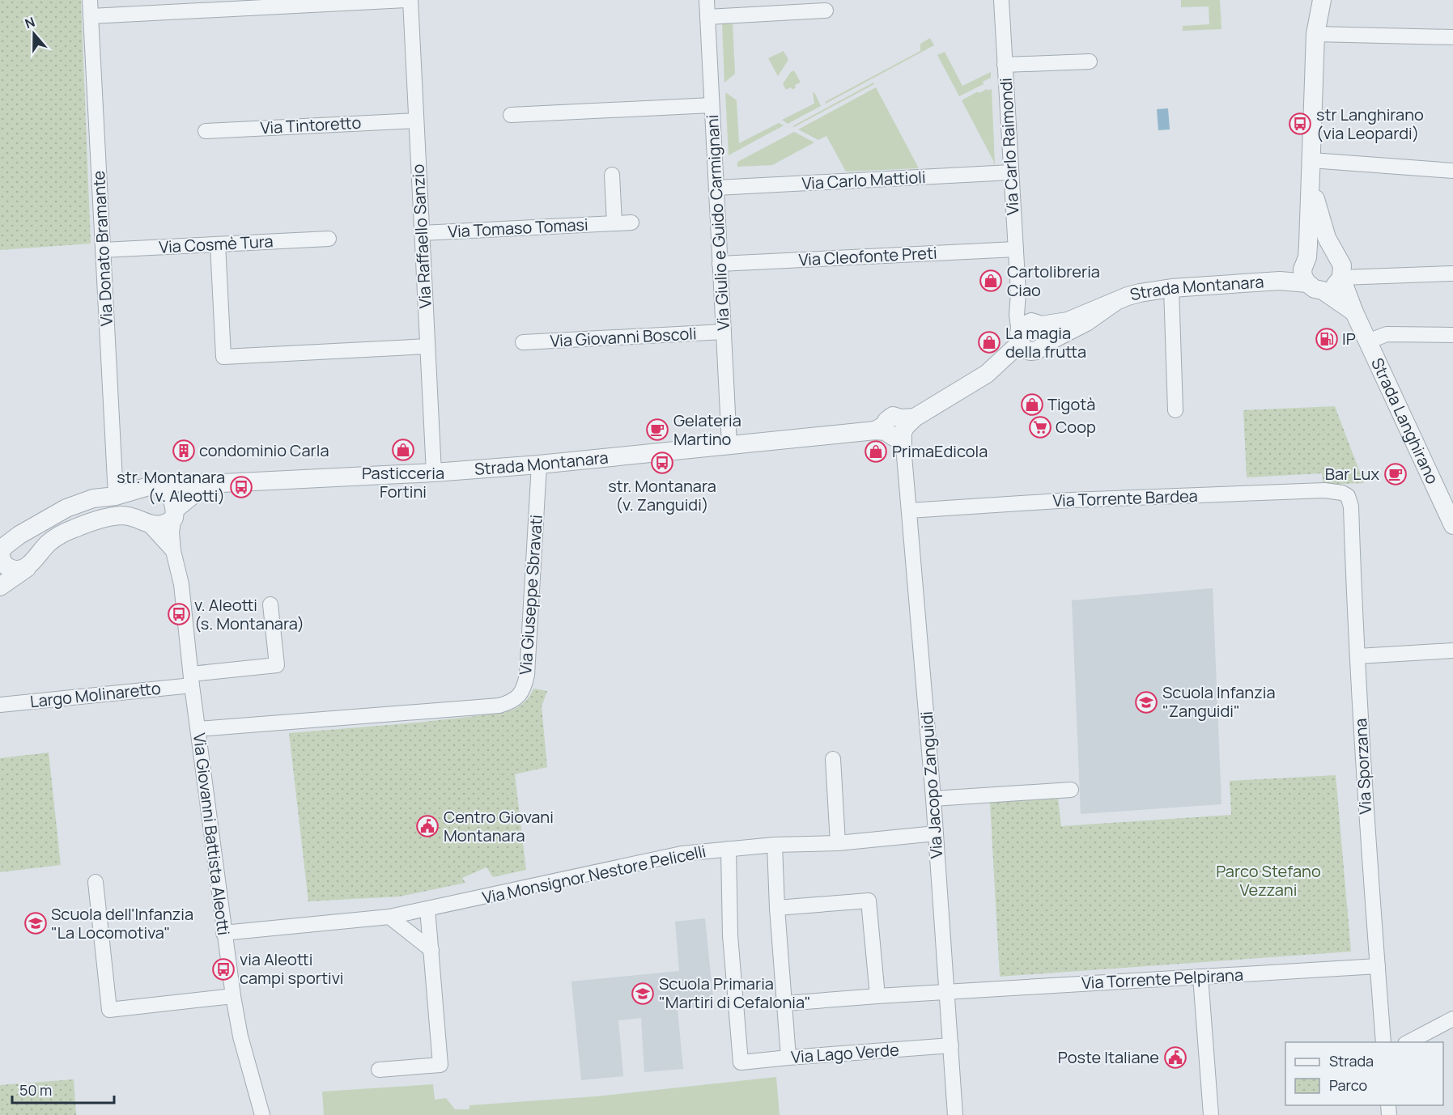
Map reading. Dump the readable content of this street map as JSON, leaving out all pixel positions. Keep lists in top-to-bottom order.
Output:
{
  "streets": {
    "street": [
      "Via Tintoretto",
      "Via Carlo Raimondi",
      "Via Carlo Mattioli",
      "Via Giulio e Guido Carmignani",
      "Via Tomaso Tomasi",
      "Via Raffaello Sanzio",
      "Via Cosmè Tura",
      "Via Donato Bramante",
      "Via Cleofonte Preti",
      "Strada Montanara",
      "Via Giovanni Boscoli",
      "Strada Langhirano",
      "Via Torrente Bardea",
      "Via Giuseppe Sbravati",
      "Largo Molinaretto",
      "Via Sporzana",
      "Via Jacopo Zanguidi",
      "Via Giovanni Battista Aleotti",
      "Via Monsignor Nestore Pelicelli",
      "Via Torrente Pelpirana",
      "Via Lago Verde"
    ]
  },
  "crossings": [
    ["Via Tintoretto", "Via Raffaello Sanzio"],
    ["Via Carlo Raimondi", "Via Carlo Mattioli"],
    ["Via Carlo Raimondi", "Via Cleofonte Preti"],
    ["Via Carlo Raimondi", "Strada Montanara"],
    ["Via Carlo Mattioli", "Via Giulio e Guido Carmignani"],
    ["Via Giulio e Guido Carmignani", "Via Cleofonte Preti"],
    ["Via Giulio e Guido Carmignani", "Strada Montanara"],
    ["Via Giulio e Guido Carmignani", "Via Giovanni Boscoli"],
    ["Via Tomaso Tomasi", "Via Raffaello Sanzio"],
    ["Via Raffaello Sanzio", "Strada Montanara"],
    ["Via Cosmè Tura", "Via Donato Bramante"],
    ["Via Donato Bramante", "Strada Montanara"],
    ["Strada Montanara", "Strada Langhirano"],
    ["Strada Montanara", "Via Giuseppe Sbravati"],
    ["Strada Montanara", "Via Jacopo Zanguidi"],
    ["Via Torrente Bardea", "Via Sporzana"],
    ["Via Torrente Bardea", "Via Jacopo Zanguidi"],
    ["Via Giuseppe Sbravati", "Via Giovanni Battista Aleotti"],
    ["Largo Molinaretto", "Via Giovanni Battista Aleotti"],
    ["Via Sporzana", "Via Torrente Pelpirana"],
    ["Via Jacopo Zanguidi", "Via Monsignor Nestore Pelicelli"],
    ["Via Jacopo Zanguidi", "Via Torrente Pelpirana"],
    ["Via Jacopo Zanguidi", "Via Lago Verde"],
    ["Via Giovanni Battista Aleotti", "Via Monsignor Nestore Pelicelli"],
    ["Via Monsignor Nestore Pelicelli", "Via Lago Verde"]
  ],
  "parks": ["Parco Stefano Vezzani"],
  "places": {
    "bus stop": [
      "str Langhirano (via Leopardi)",
      "str. Montanara (v. Zanguidi)",
      "str. Montanara (v. Aleotti)",
      "v. Aleotti (s. Montanara)",
      "via Aleotti campi sportivi"
    ],
    "shop": [
      "Cartolibreria Ciao",
      "La magia della frutta",
      "Tigotà",
      "Pasticceria Fortini",
      "PrimaEdicola"
    ],
    "fuel station": ["IP"],
    "supermarket": ["Coop"],
    "cafe": ["Gelateria Martino", "Bar Lux"],
    "building": ["condominio Carla"],
    "school or university": ["Scuola Infanzia \"Zanguidi\"", "Scuola dell'Infanzia \"La Locomotiva\"", "Scuola Primaria \"Martiri di Cefalonia\""],
    "public building": ["Centro Giovani Montanara", "Poste Italiane"]
  },
  "legend": ["Strada", "Parco"],
  "scale_bar": "50 m",
  "north": "top"
}
